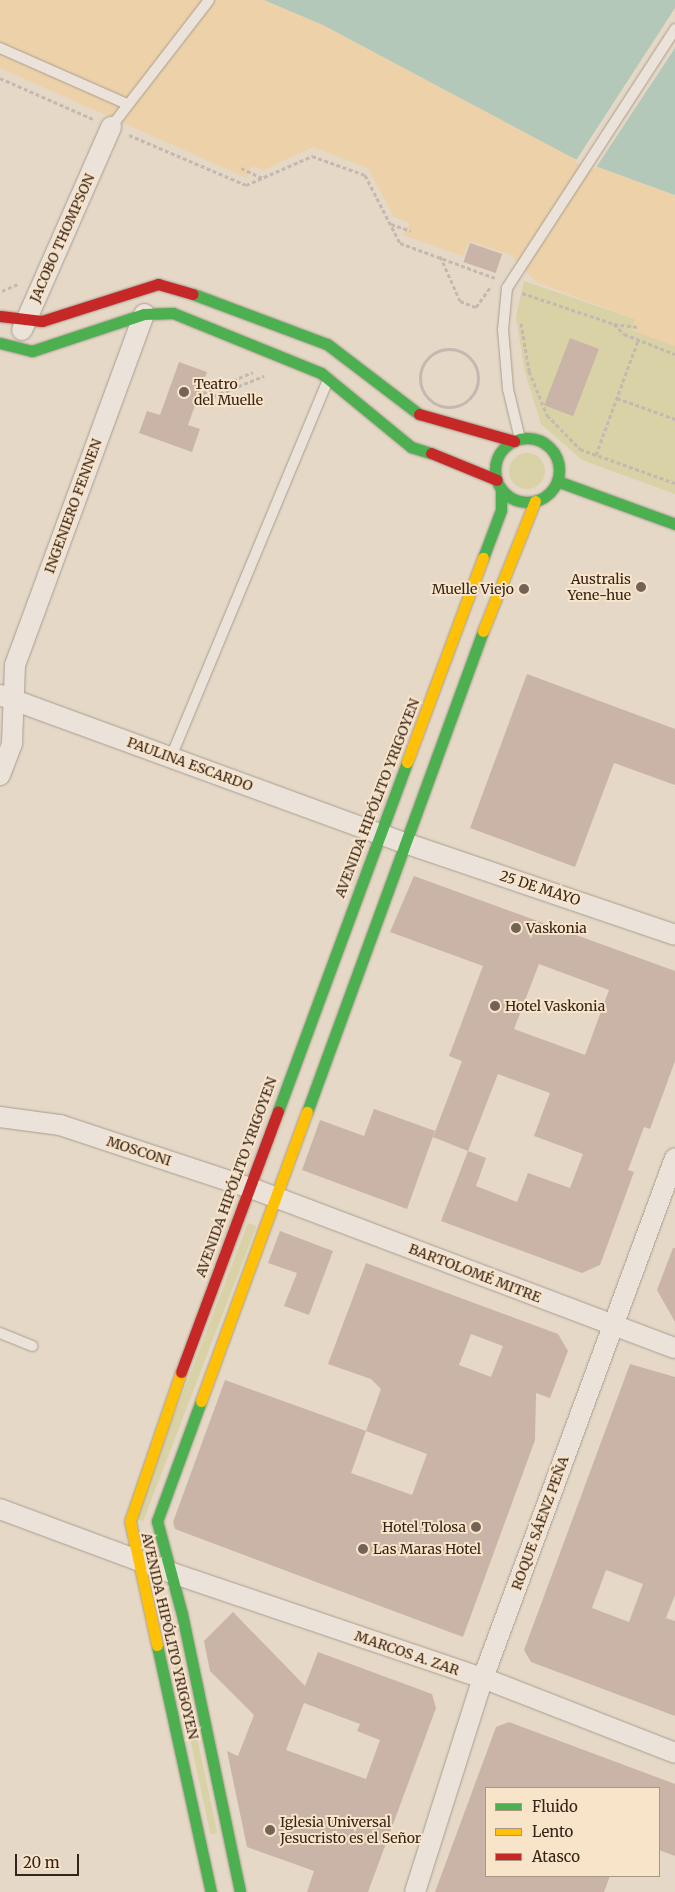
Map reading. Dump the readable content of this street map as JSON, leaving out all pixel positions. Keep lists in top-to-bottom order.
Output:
{
  "streets": {
    "main road": ["AVENIDA HIPÓLITO YRIGOYEN"],
    "street": [
      "JACOBO THOMPSON",
      "INGENIERO FENNEN",
      "PAULINA ESCARDO",
      "25 DE MAYO",
      "MOSCONI",
      "BARTOLOMÉ MITRE",
      "ROQUE SÁENZ PEÑA",
      "MARCOS A. ZAR"
    ]
  },
  "crossings": [
    ["INGENIERO FENNEN", "PAULINA ESCARDO"],
    ["PAULINA ESCARDO", "AVENIDA HIPÓLITO YRIGOYEN"],
    ["PAULINA ESCARDO", "25 DE MAYO"],
    ["AVENIDA HIPÓLITO YRIGOYEN", "25 DE MAYO"],
    ["AVENIDA HIPÓLITO YRIGOYEN", "MOSCONI"],
    ["AVENIDA HIPÓLITO YRIGOYEN", "BARTOLOMÉ MITRE"],
    ["AVENIDA HIPÓLITO YRIGOYEN", "MARCOS A. ZAR"],
    ["MOSCONI", "BARTOLOMÉ MITRE"],
    ["BARTOLOMÉ MITRE", "ROQUE SÁENZ PEÑA"],
    ["ROQUE SÁENZ PEÑA", "MARCOS A. ZAR"]
  ],
  "places": [
    "Teatro del Muelle",
    "Australis Yene-hue",
    "Muelle Viejo",
    "Vaskonia",
    "Hotel Vaskonia",
    "Hotel Tolosa",
    "Las Maras Hotel",
    "Iglesia Universal Jesucristo es el Señor"
  ],
  "legend": ["Fluido", "Lento", "Atasco"],
  "scale_bar": "20 m"
}
